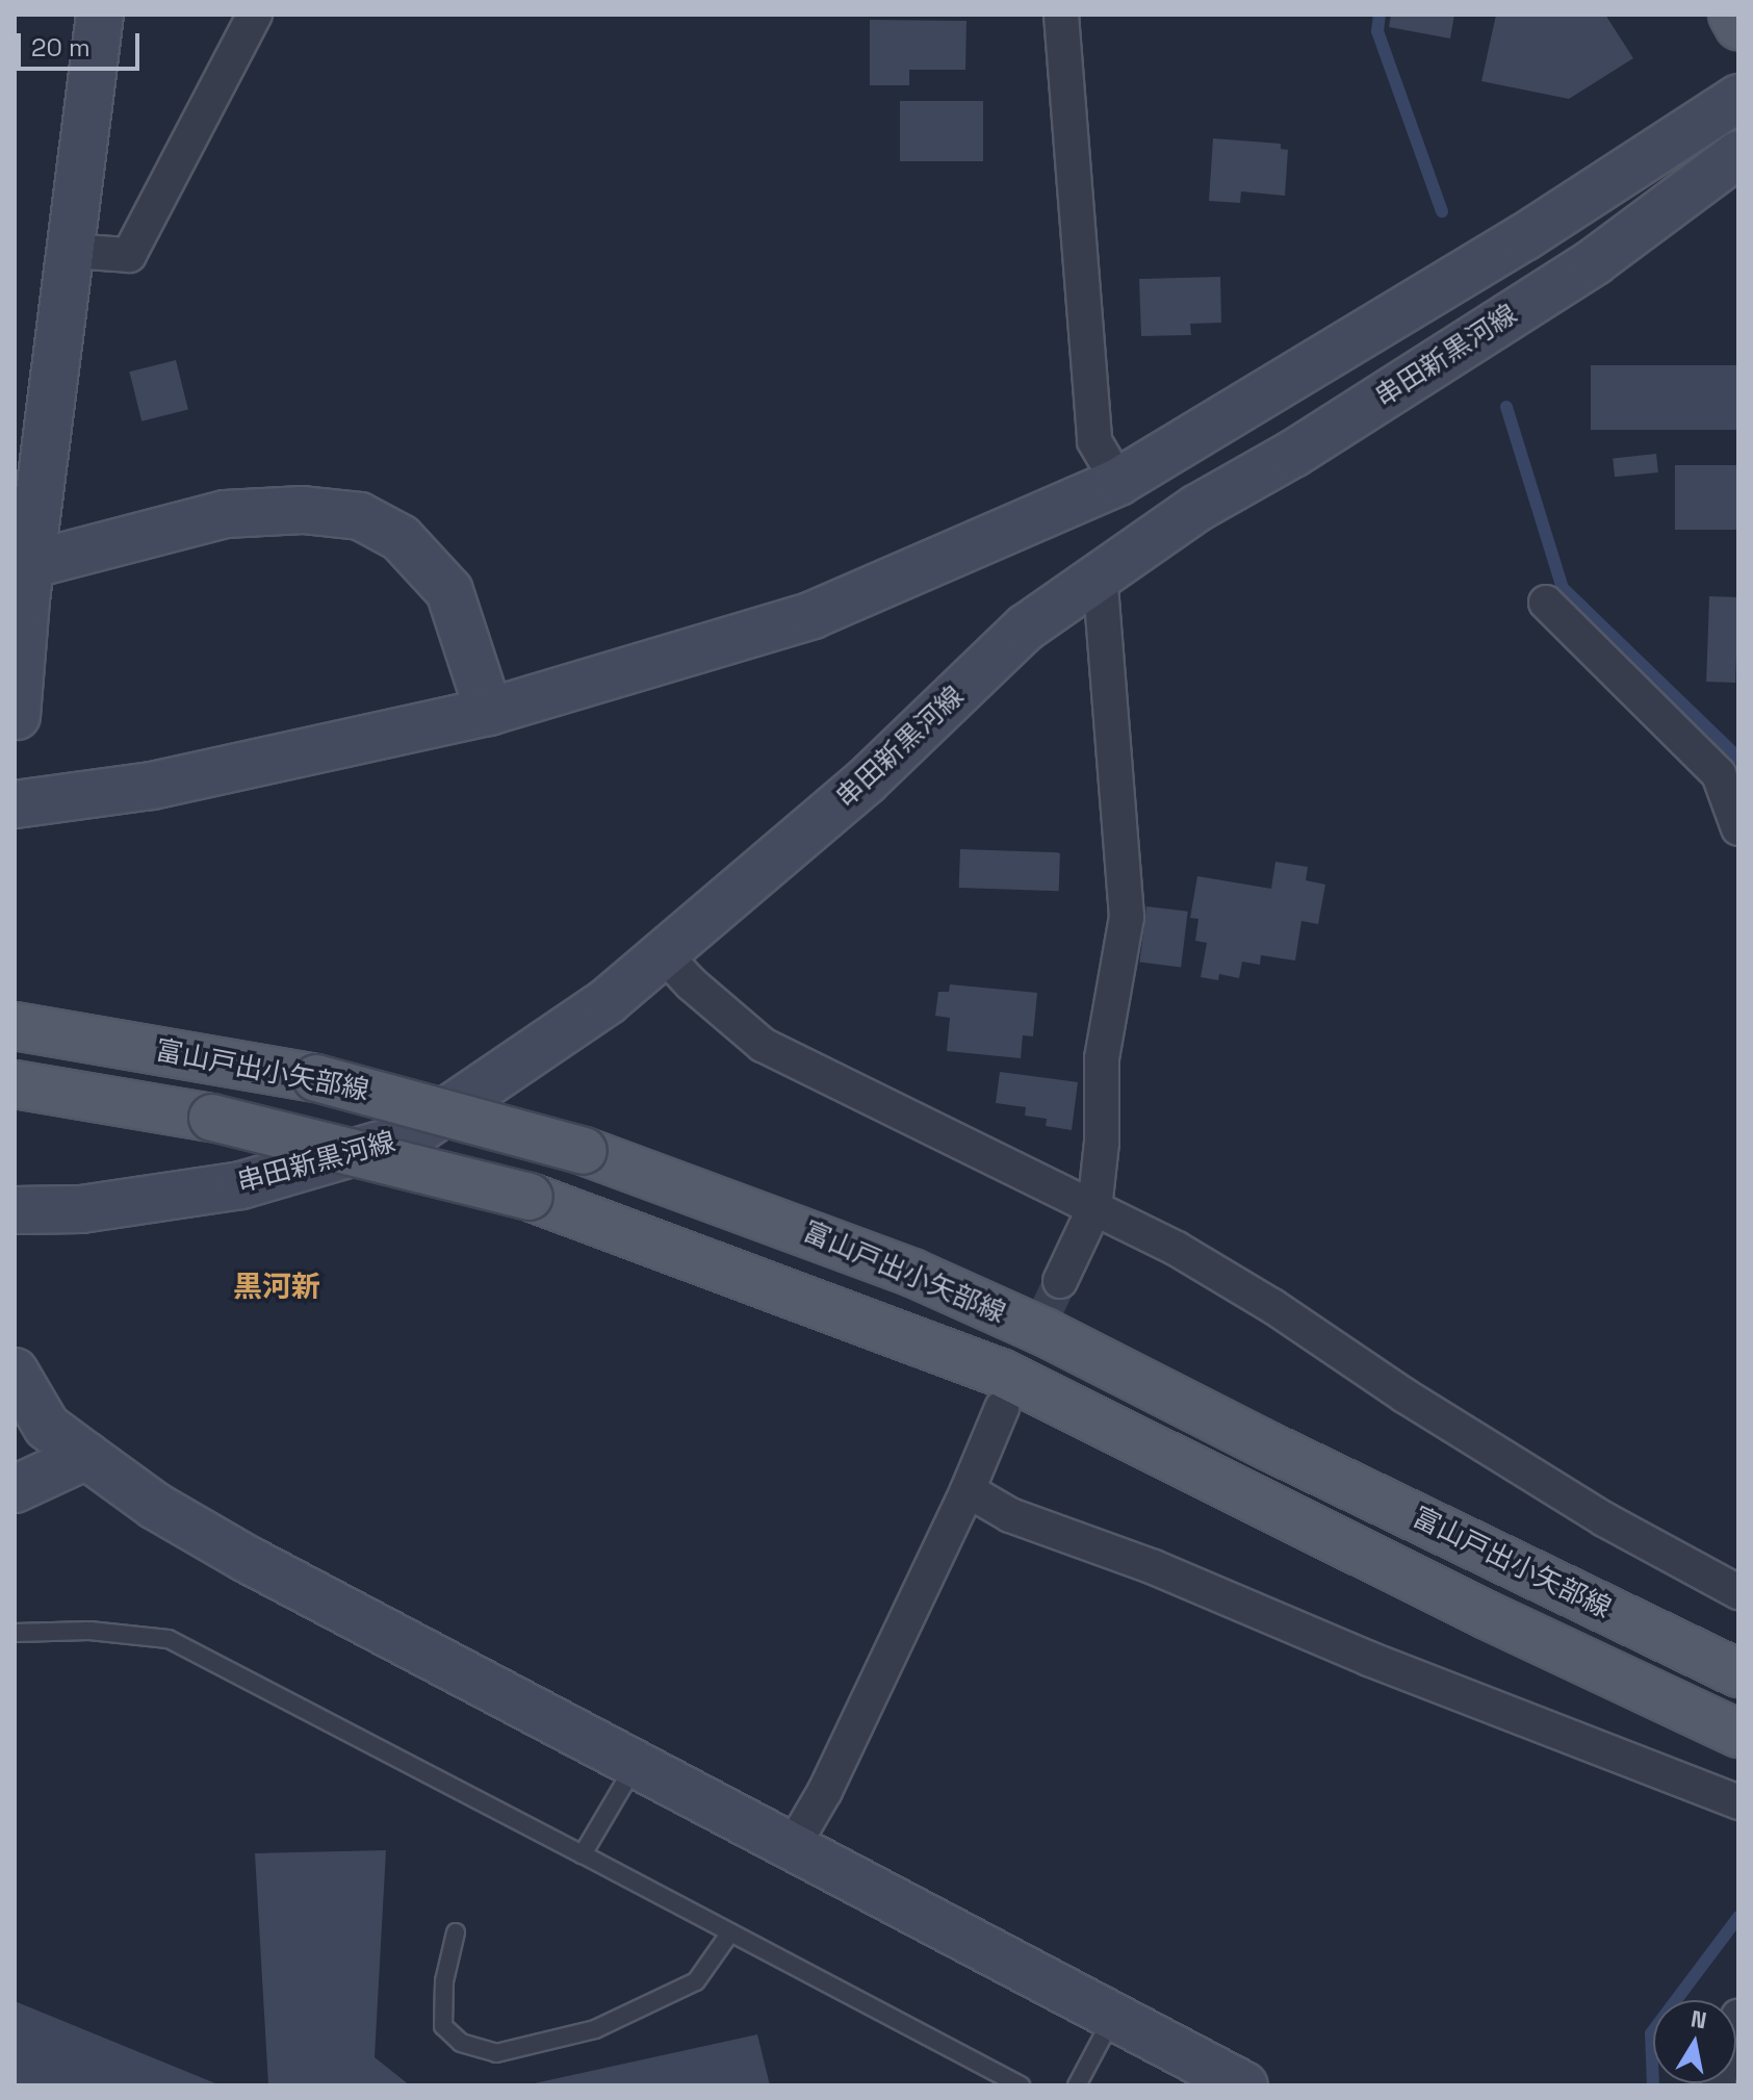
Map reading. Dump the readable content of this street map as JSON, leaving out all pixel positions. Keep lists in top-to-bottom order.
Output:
{
  "streets": {
    "main road": ["串田新黒河線", "富山戸出小矢部線"]
  },
  "districts": ["黒河新"],
  "scale_bar": "20 m",
  "north": "top"
}
